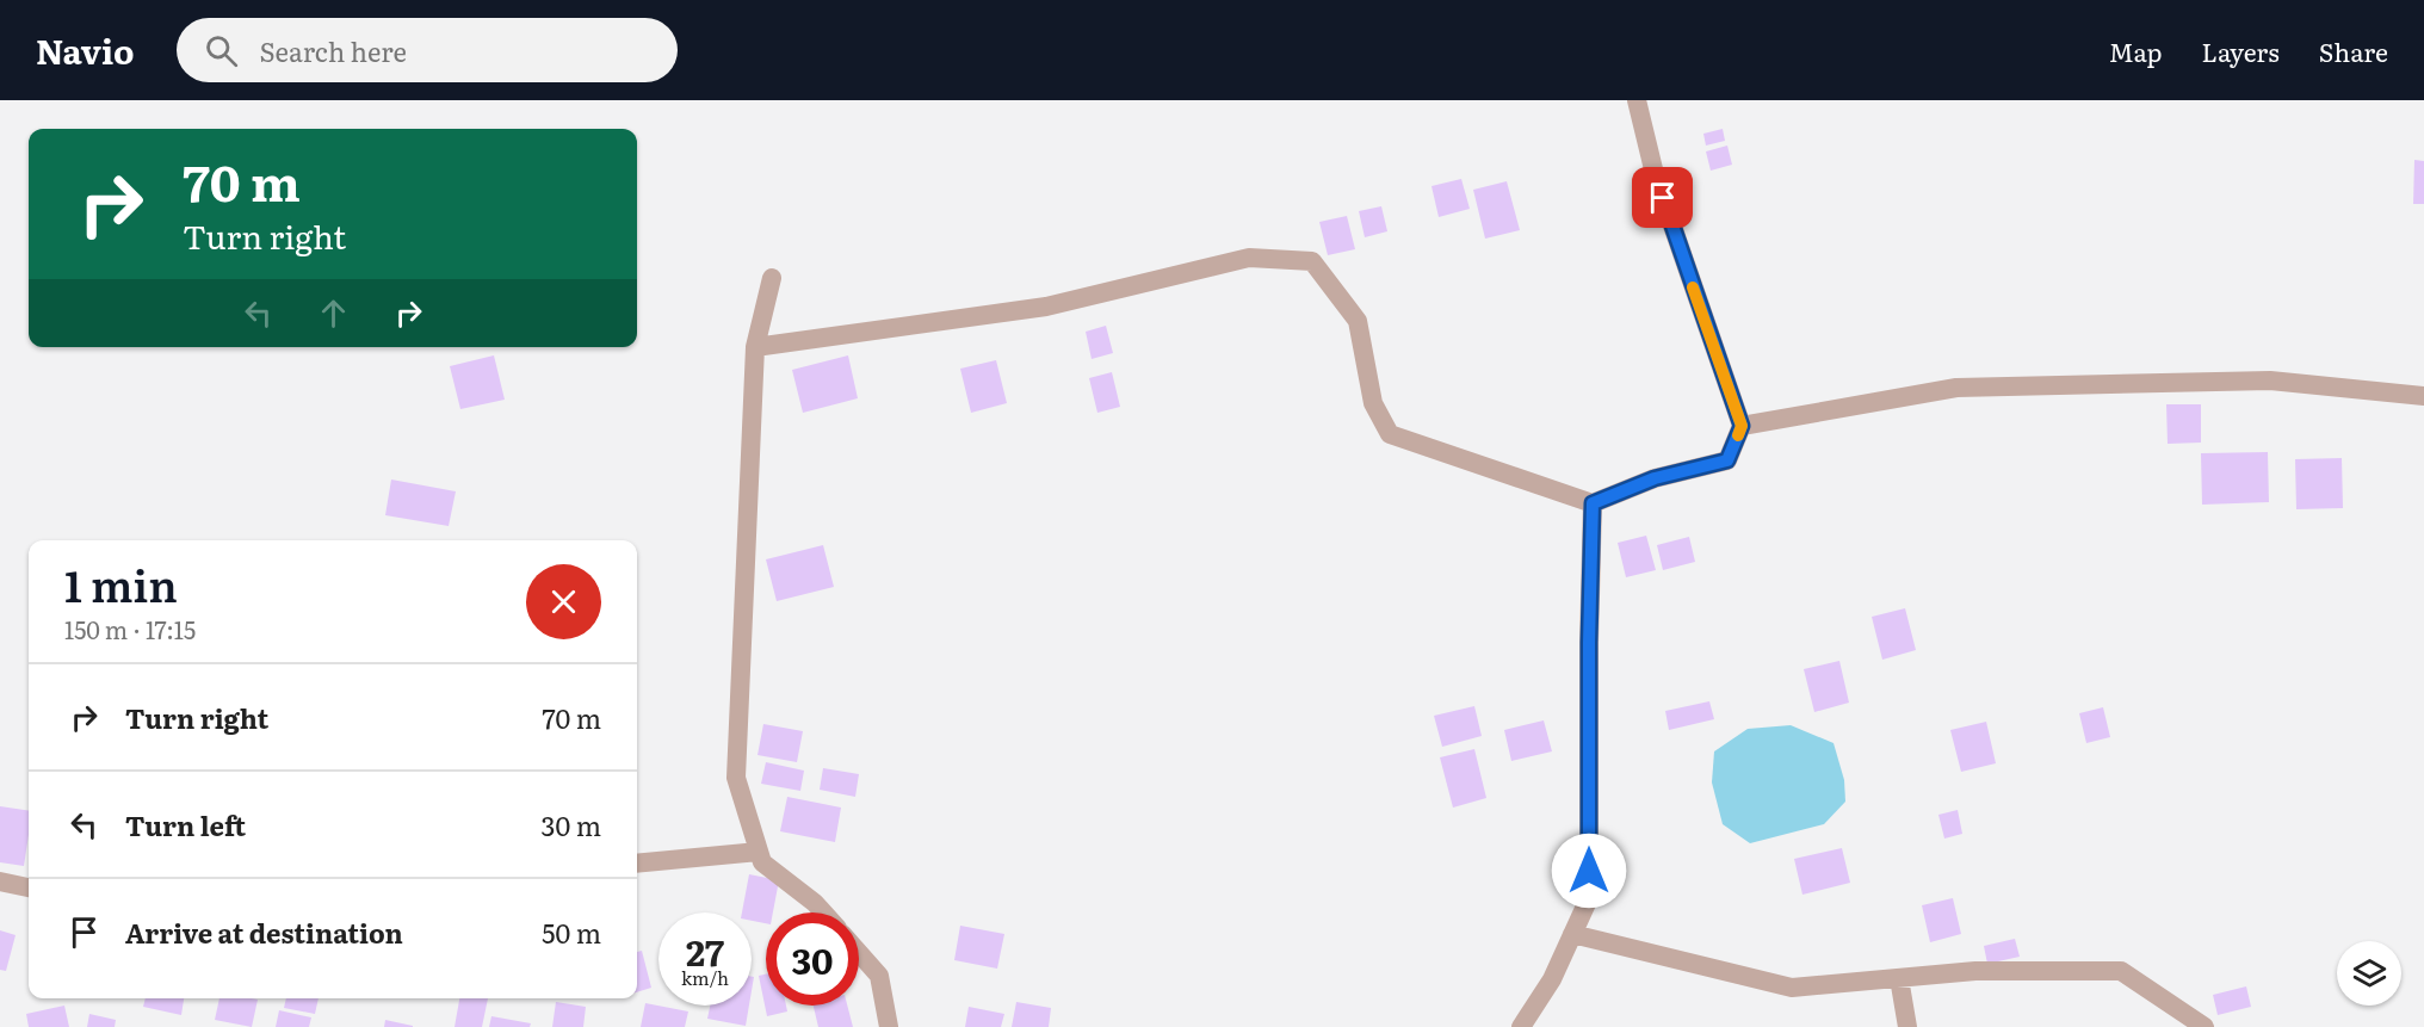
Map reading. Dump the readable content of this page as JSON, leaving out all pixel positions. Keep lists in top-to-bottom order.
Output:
{
  "page": {
    "header": "Navio",
    "search": "Search here",
    "nav": ["Map", "Layers", "Share"],
    "turn": ["70 m", "Turn right"],
    "heading": ["1 min", "150 m · 17:15"],
    "list": [
      {
        "name": "Turn right",
        "value": "70 m"
      },
      {
        "name": "Turn left",
        "value": "30 m"
      },
      {
        "name": "Arrive at destination",
        "value": "50 m"
      }
    ],
    "speed": "27 km/h",
    "limit": "30"
  }
}
